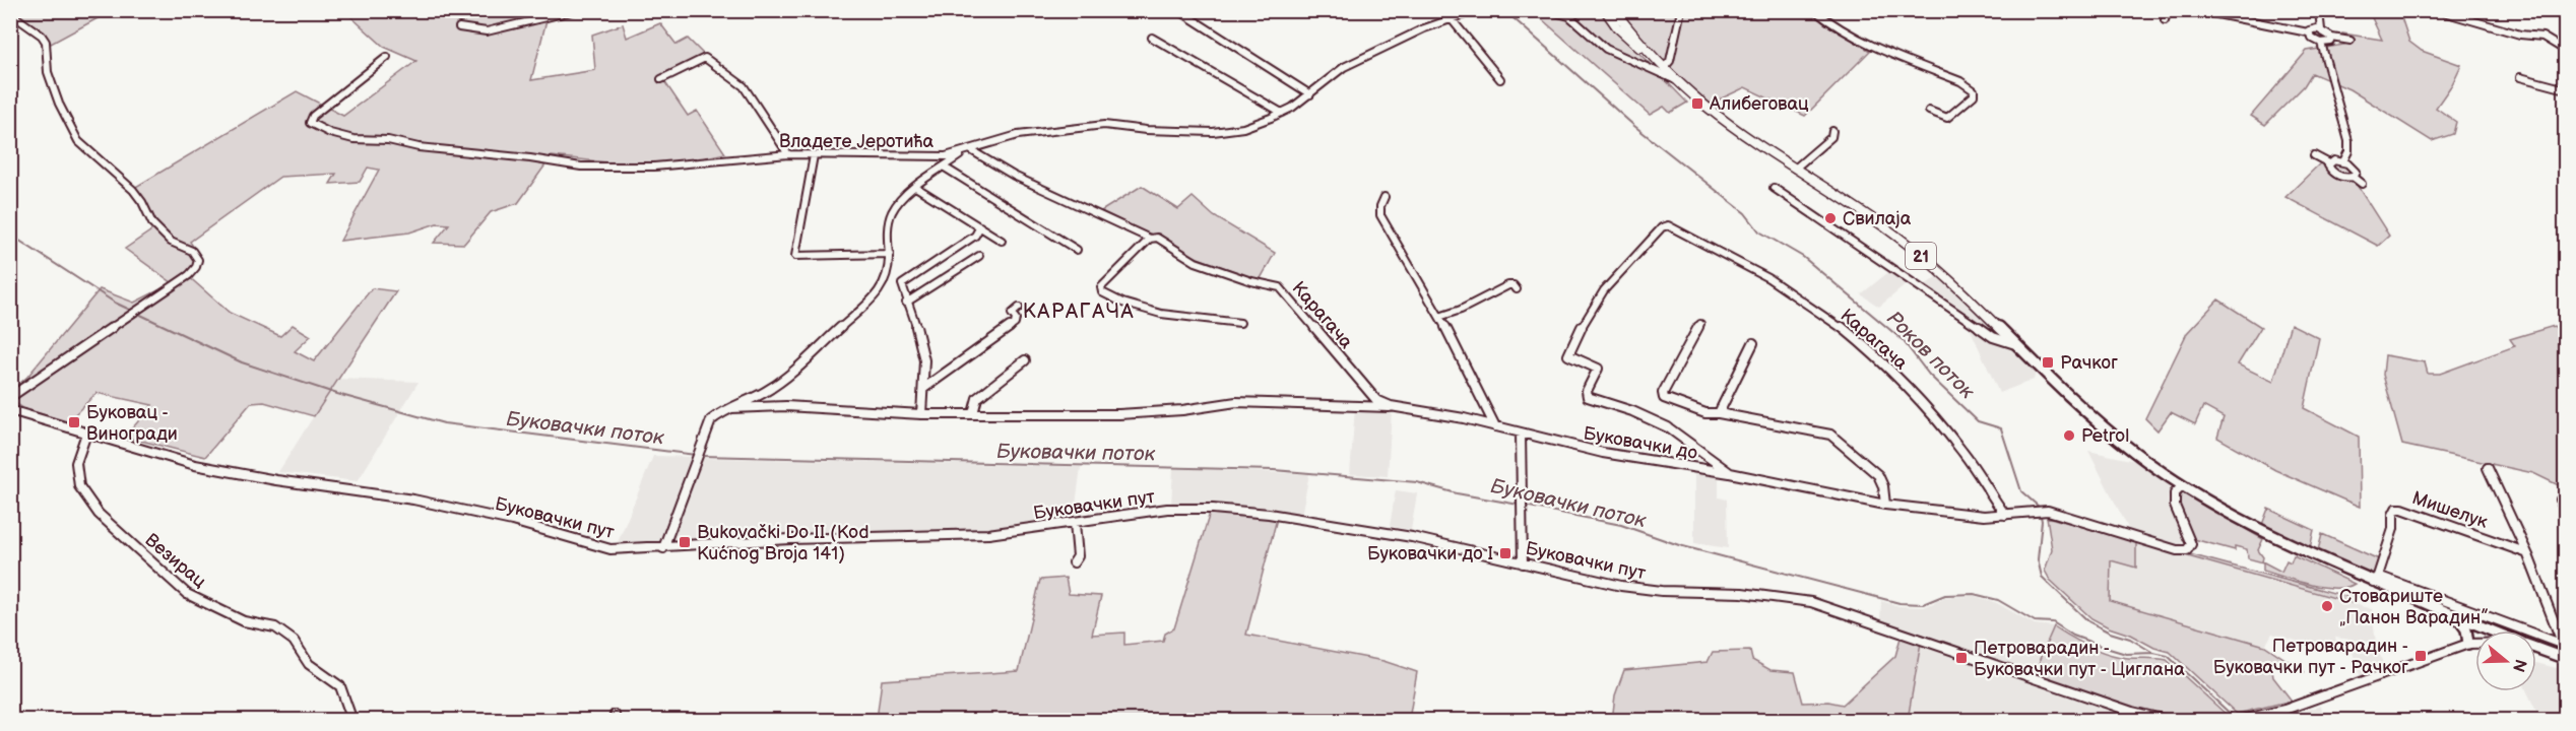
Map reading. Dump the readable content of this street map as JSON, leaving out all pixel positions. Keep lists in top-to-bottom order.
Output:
{
  "streets": {
    "main road": ["21"],
    "street": [
      "Владете Јеротића",
      "Карагача",
      "Буковачки до",
      "Буковачки пут",
      "Мишелук",
      "Везирац"
    ]
  },
  "crossings": [
    ["Владете Јеротића", "Карагача"],
    ["21", "Буковачки до"],
    ["21", "Мишелук"],
    ["Карагача", "Буковачки до"],
    ["Буковачки пут", "Везирац"]
  ],
  "districts": ["КАРАГАЧА"],
  "water": ["Роков поток", "Буковачки поток"],
  "places": {
    "transit": [
      "Алибеговац",
      "Рачког",
      "Буковац - Виногради",
      "Bukovački Do II (Kod Kućnog Broja 141)",
      "Буковачки до I",
      "Петроварадин - Буковачки пут - Рачког",
      "Петроварадин - Буковачки пут - Циглана"
    ],
    "other": ["Свилаја", "Petrol", "Стовариште „Панон Варадин”"]
  },
  "north": "right"
}
